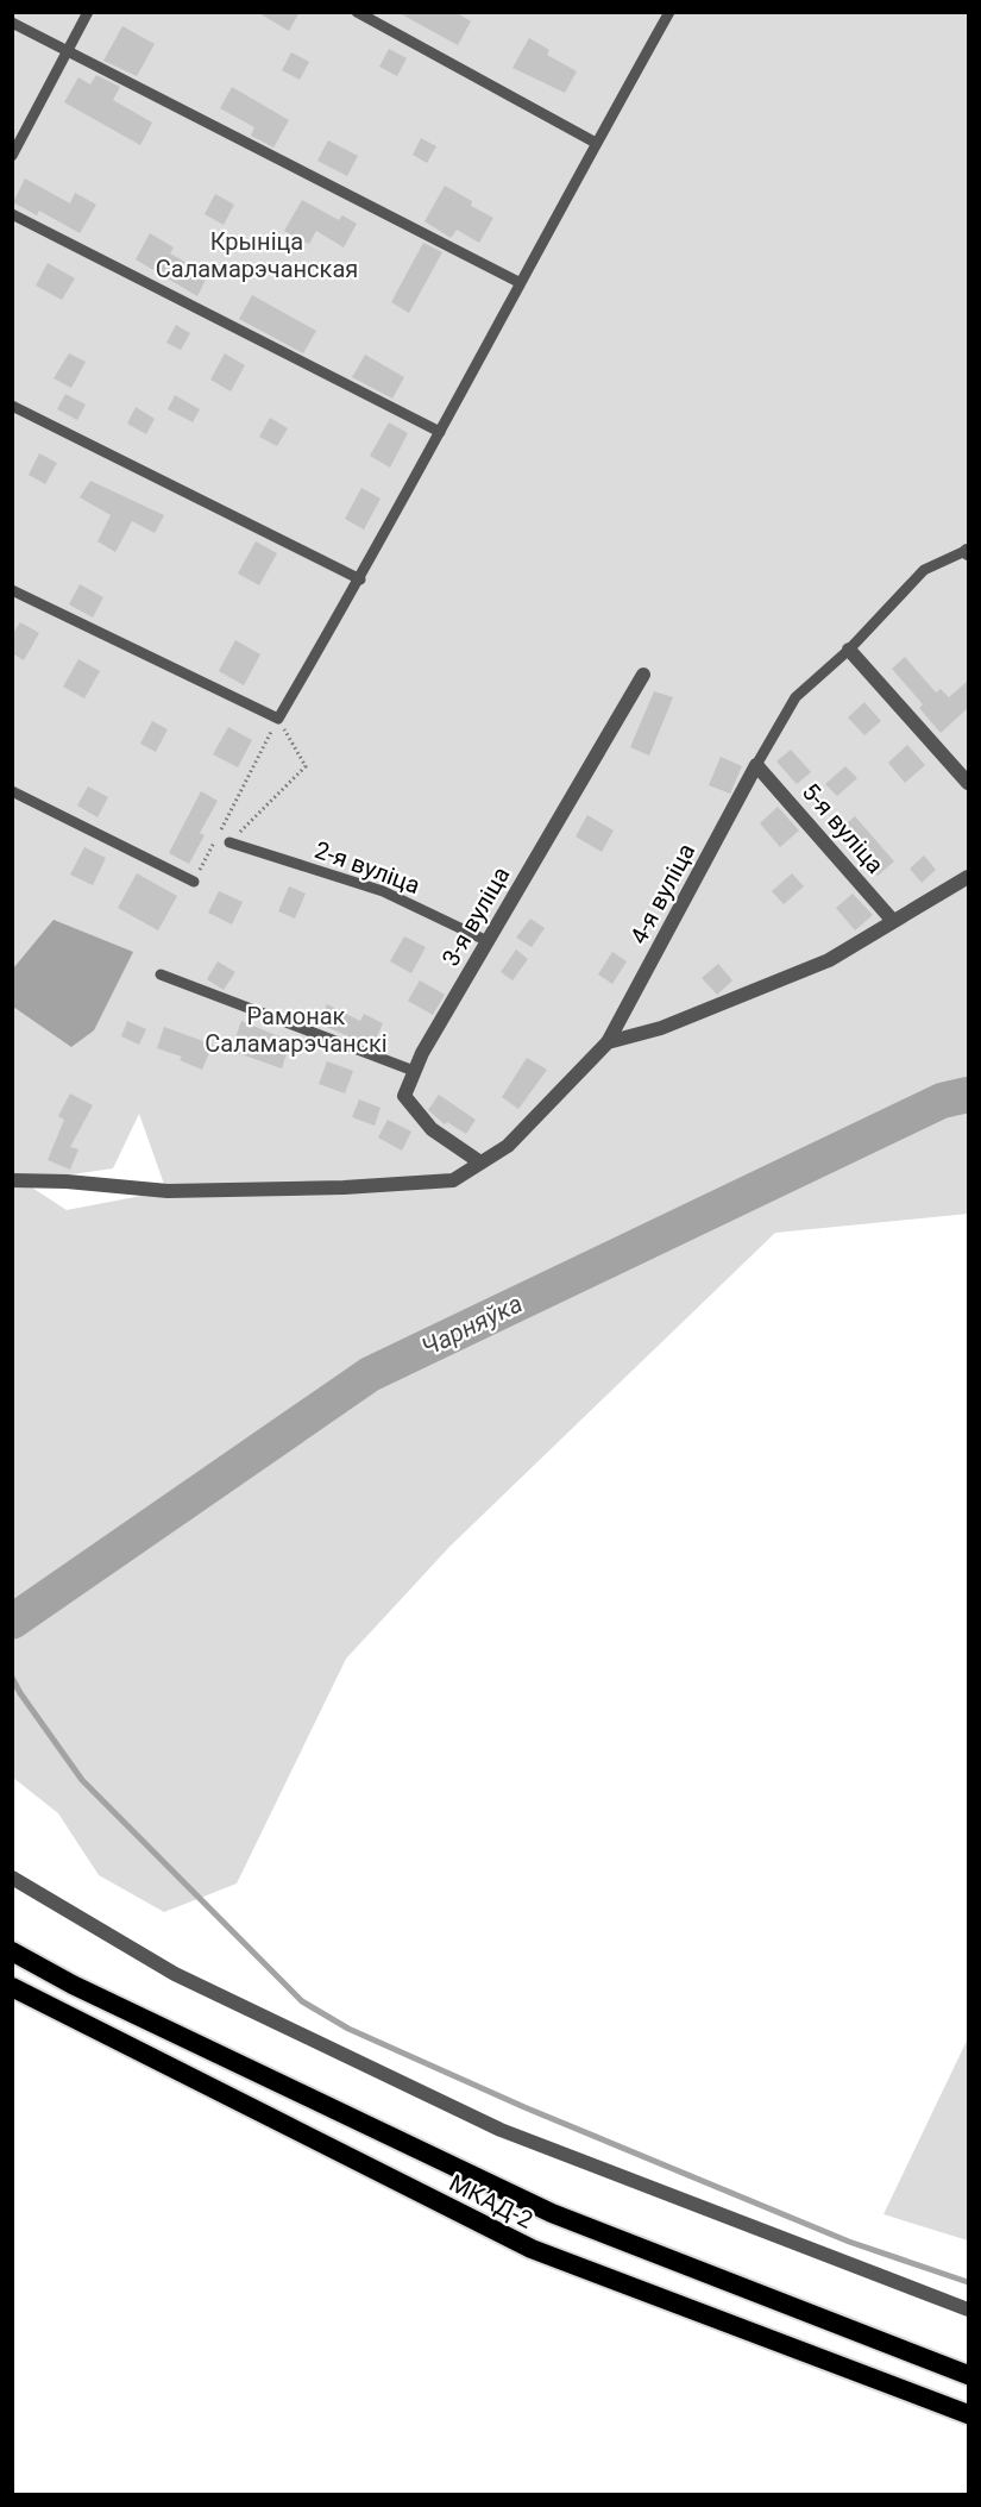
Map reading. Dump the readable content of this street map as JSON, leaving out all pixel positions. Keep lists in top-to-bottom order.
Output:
{
  "streets": {
    "highway": ["МКАД-2"],
    "street": ["5-я вуліца", "4-я вуліца", "3-я вуліца"],
    "lane": ["2-я вуліца"]
  },
  "crossings": [
    ["5-я вуліца", "4-я вуліца"],
    ["2-я вуліца", "3-я вуліца"],
    ["4-я вуліца", "3-я вуліца"]
  ],
  "water": ["Чарняўка"],
  "parks": ["Крыніца Саламарэчанская", "Рамонак Саламарэчанскі"]
}
